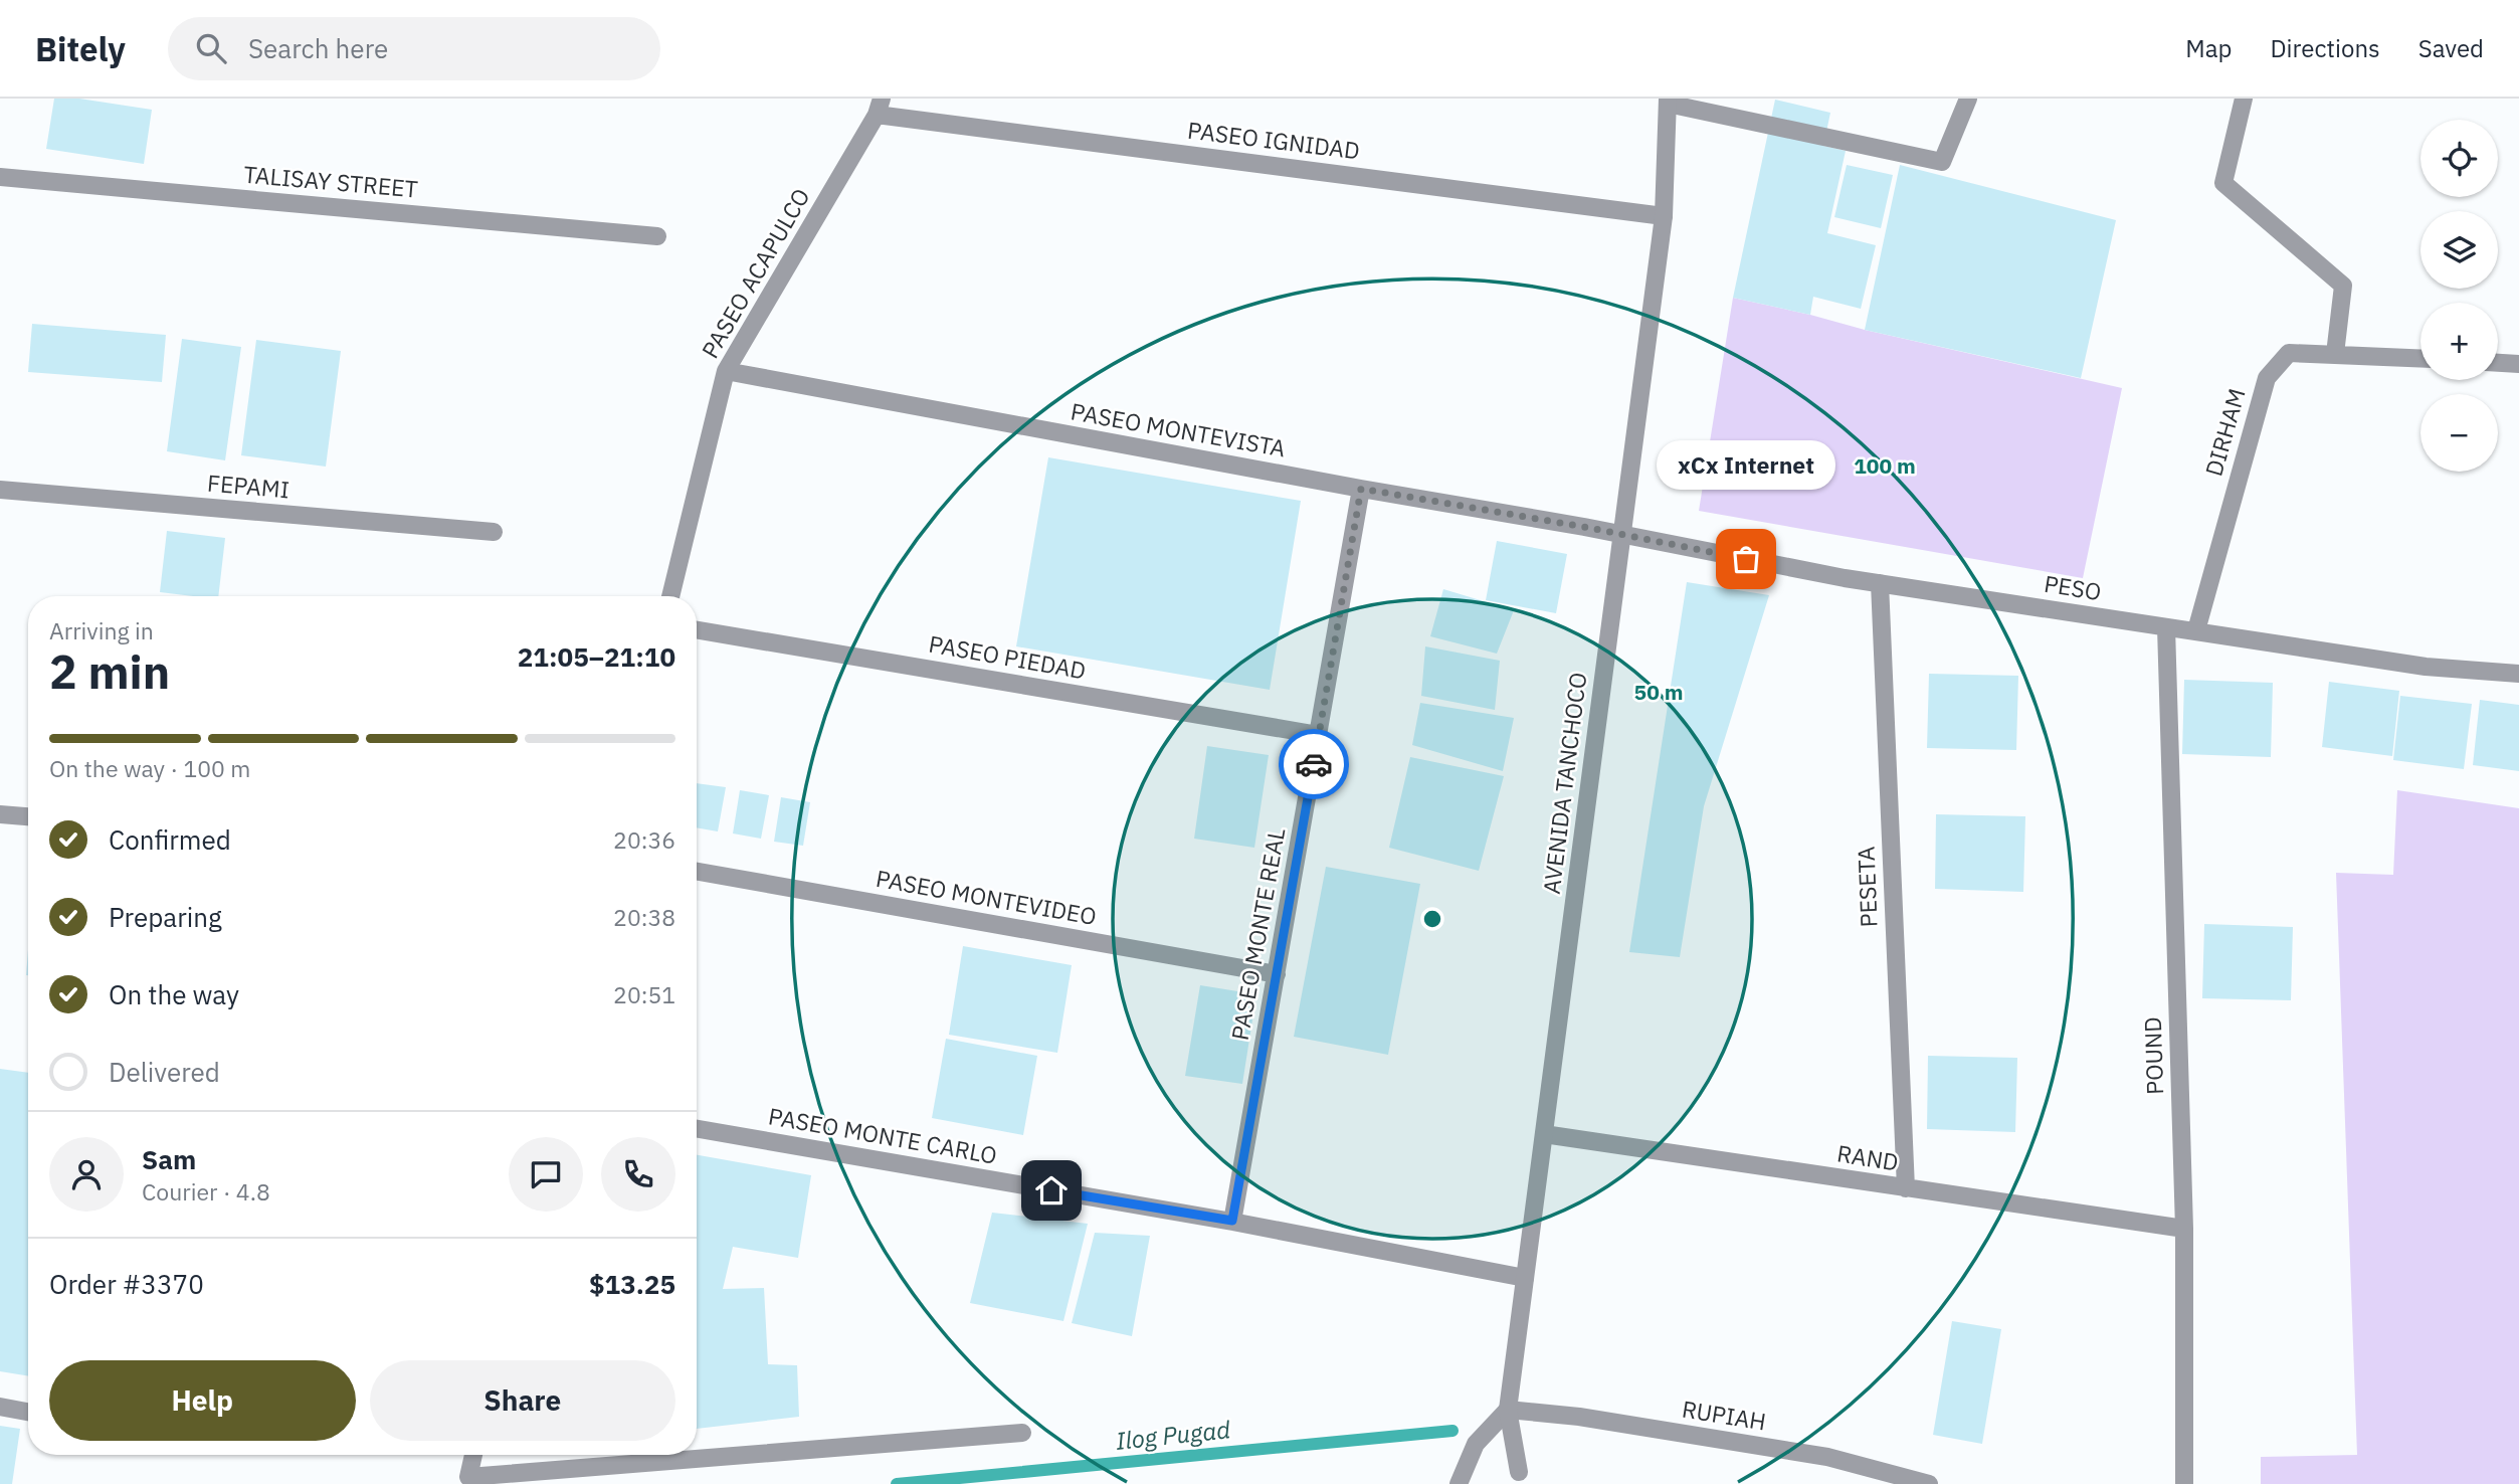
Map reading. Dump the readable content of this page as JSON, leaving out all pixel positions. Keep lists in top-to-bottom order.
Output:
{
  "streets": {
    "street": [
      "PASEO IGNIDAD",
      "TALISAY STREET",
      "PASEO ACAPULCO",
      "PASEO MONTEVISTA",
      "DIRHAM",
      "FEPAMI",
      "PESO",
      "PASEO PIEDAD",
      "AVENIDA TANCHOCO",
      "PESETA",
      "PASEO MONTEVIDEO",
      "PASEO MONTE REAL",
      "POUND",
      "PASEO MONTE CARLO",
      "RAND",
      "RUPIAH"
    ]
  },
  "crossings": [
    ["PASEO IGNIDAD", "PASEO ACAPULCO"],
    ["PASEO IGNIDAD", "AVENIDA TANCHOCO"],
    ["PASEO ACAPULCO", "PASEO MONTEVISTA"],
    ["PASEO MONTEVISTA", "PESO"],
    ["PASEO MONTEVISTA", "AVENIDA TANCHOCO"],
    ["PASEO MONTEVISTA", "PASEO MONTE REAL"],
    ["DIRHAM", "PESO"],
    ["PESO", "AVENIDA TANCHOCO"],
    ["PESO", "PESETA"],
    ["PESO", "POUND"],
    ["PASEO PIEDAD", "PASEO MONTE REAL"],
    ["AVENIDA TANCHOCO", "PASEO MONTE CARLO"],
    ["AVENIDA TANCHOCO", "RAND"],
    ["AVENIDA TANCHOCO", "RUPIAH"],
    ["PESETA", "RAND"],
    ["PASEO MONTEVIDEO", "PASEO MONTE REAL"],
    ["PASEO MONTE REAL", "PASEO MONTE CARLO"],
    ["POUND", "RAND"]
  ],
  "water": ["Ilog Pugad"],
  "places": ["xCx Internet"],
  "page": {
    "header": "Bitely",
    "search": "Search here",
    "nav": ["Map", "Directions", "Saved"],
    "map_buttons": ["+", "−"],
    "bubble": "xCx Internet",
    "heading": ["2 min", "Arriving in", "21:05–21:10"],
    "panel": [
      "Sam",
      "Courier · 4.8",
      "Order #3370",
      "$13.25"
    ],
    "bar": "On the way · 100 m",
    "list": [
      ["Confirmed", "20:36"],
      ["Preparing", "20:38"],
      ["On the way", "20:51"],
      "Delivered"
    ],
    "buttons": ["Help", "Share"]
  },
  "rings": ["100 m", "50 m"]
}
